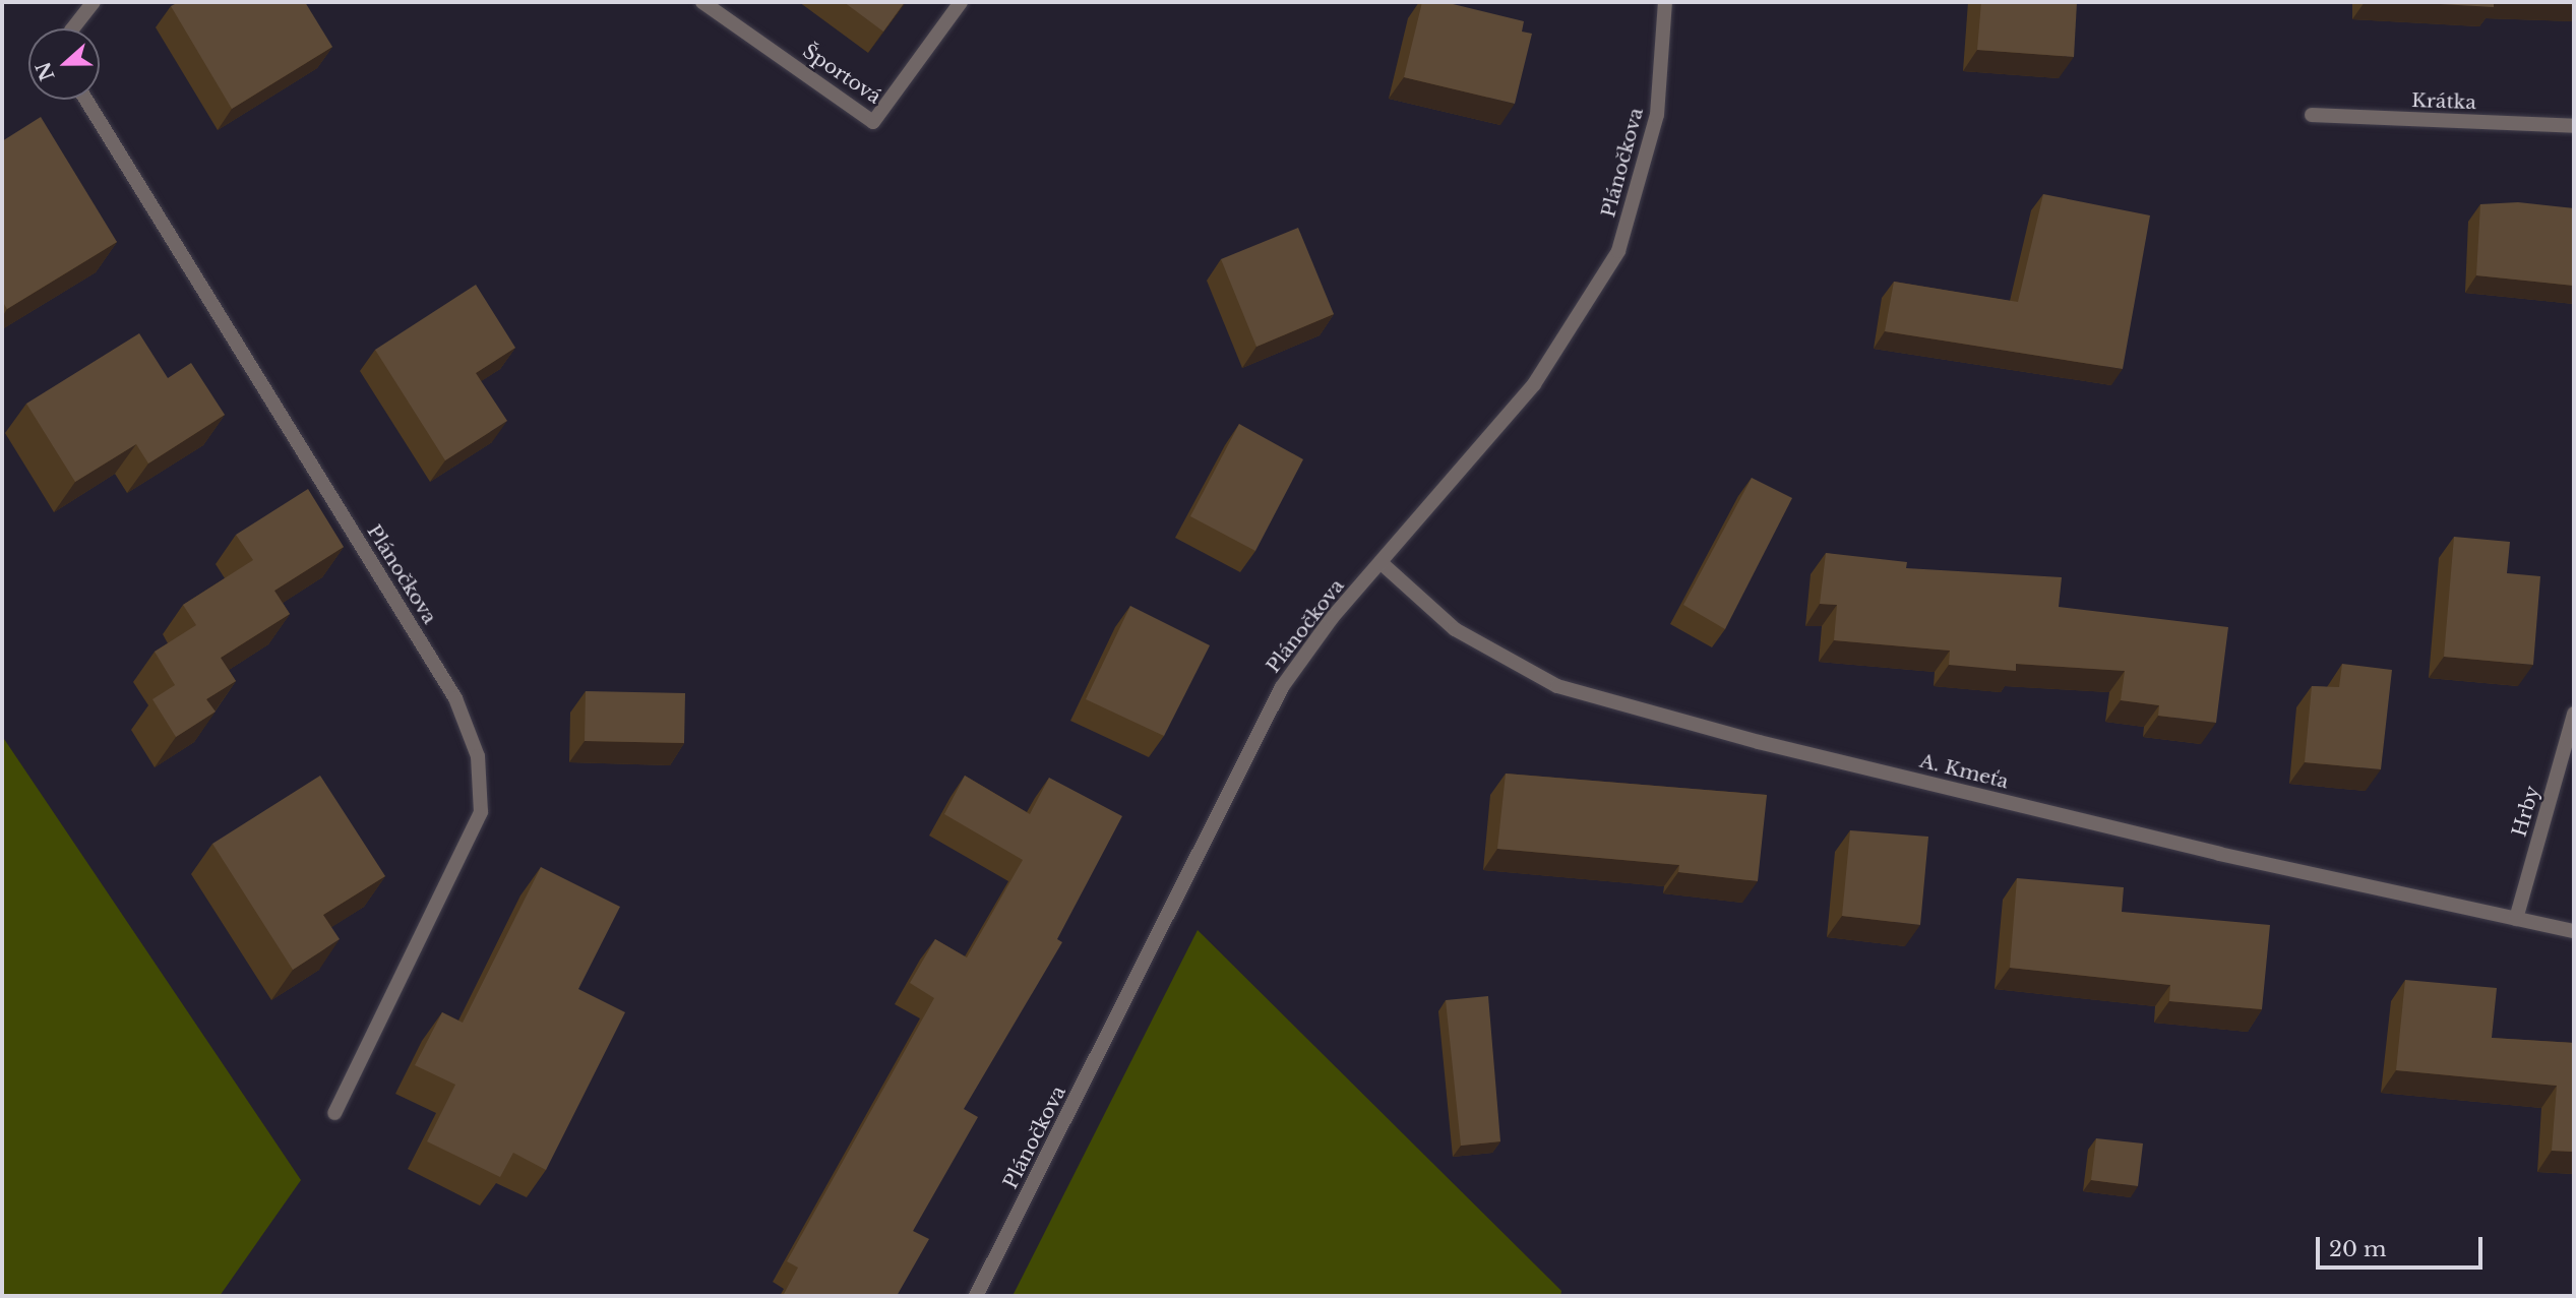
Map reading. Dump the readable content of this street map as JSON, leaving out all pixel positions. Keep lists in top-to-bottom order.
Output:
{
  "streets": {
    "street": [
      "Športová",
      "Krátka",
      "Plánočkova",
      "A. Kmeťa",
      "Hrby"
    ]
  },
  "crossings": [
    ["Plánočkova", "A. Kmeťa"],
    ["A. Kmeťa", "Hrby"]
  ],
  "scale_bar": "20 m",
  "north": "left"
}
